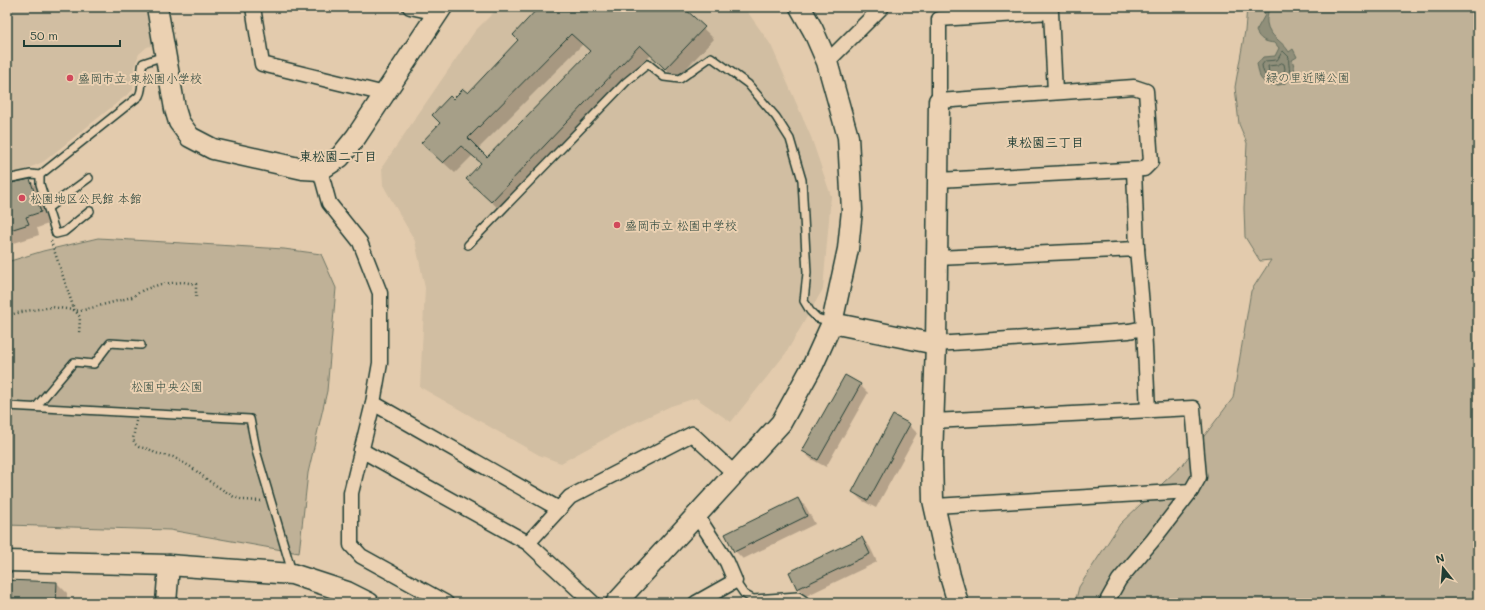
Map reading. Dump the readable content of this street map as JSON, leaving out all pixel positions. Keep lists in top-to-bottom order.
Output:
{
  "districts": ["東松園三丁目", "東松園二丁目"],
  "parks": ["緑の里近隣公園", "松園中央公園"],
  "places": ["盛岡市立 東松園小学校", "松園地区公民館 本館", "盛岡市立 松園中学校"],
  "scale_bar": "50 m",
  "north": "top"
}
